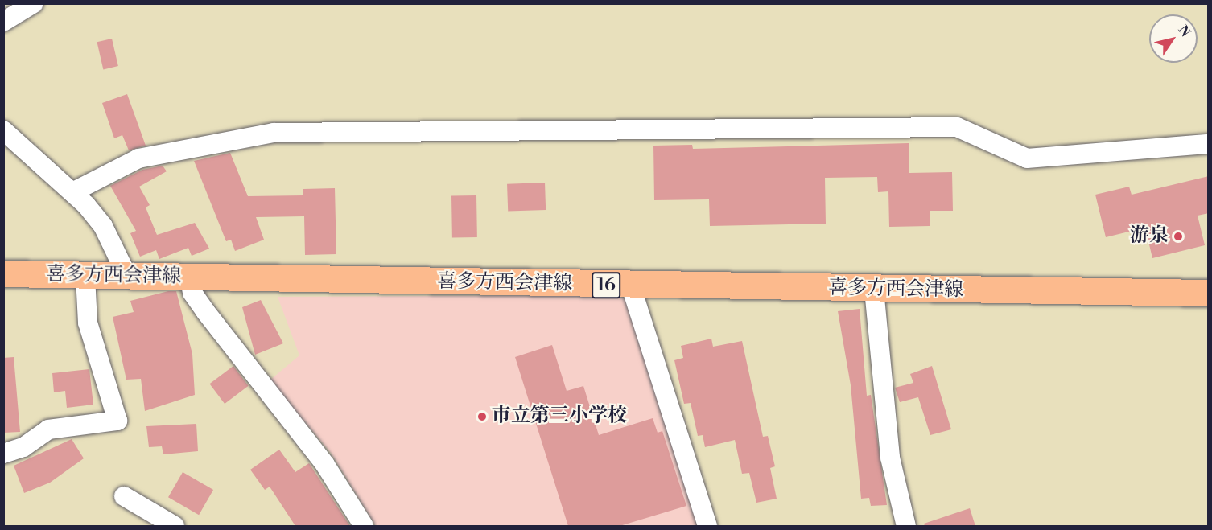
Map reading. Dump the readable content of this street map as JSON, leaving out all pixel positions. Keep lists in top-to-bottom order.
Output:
{
  "streets": {
    "main road": ["喜多方西会津線", "16"]
  },
  "places": ["游泉", "市立第三小学校"],
  "north": "top right"
}
